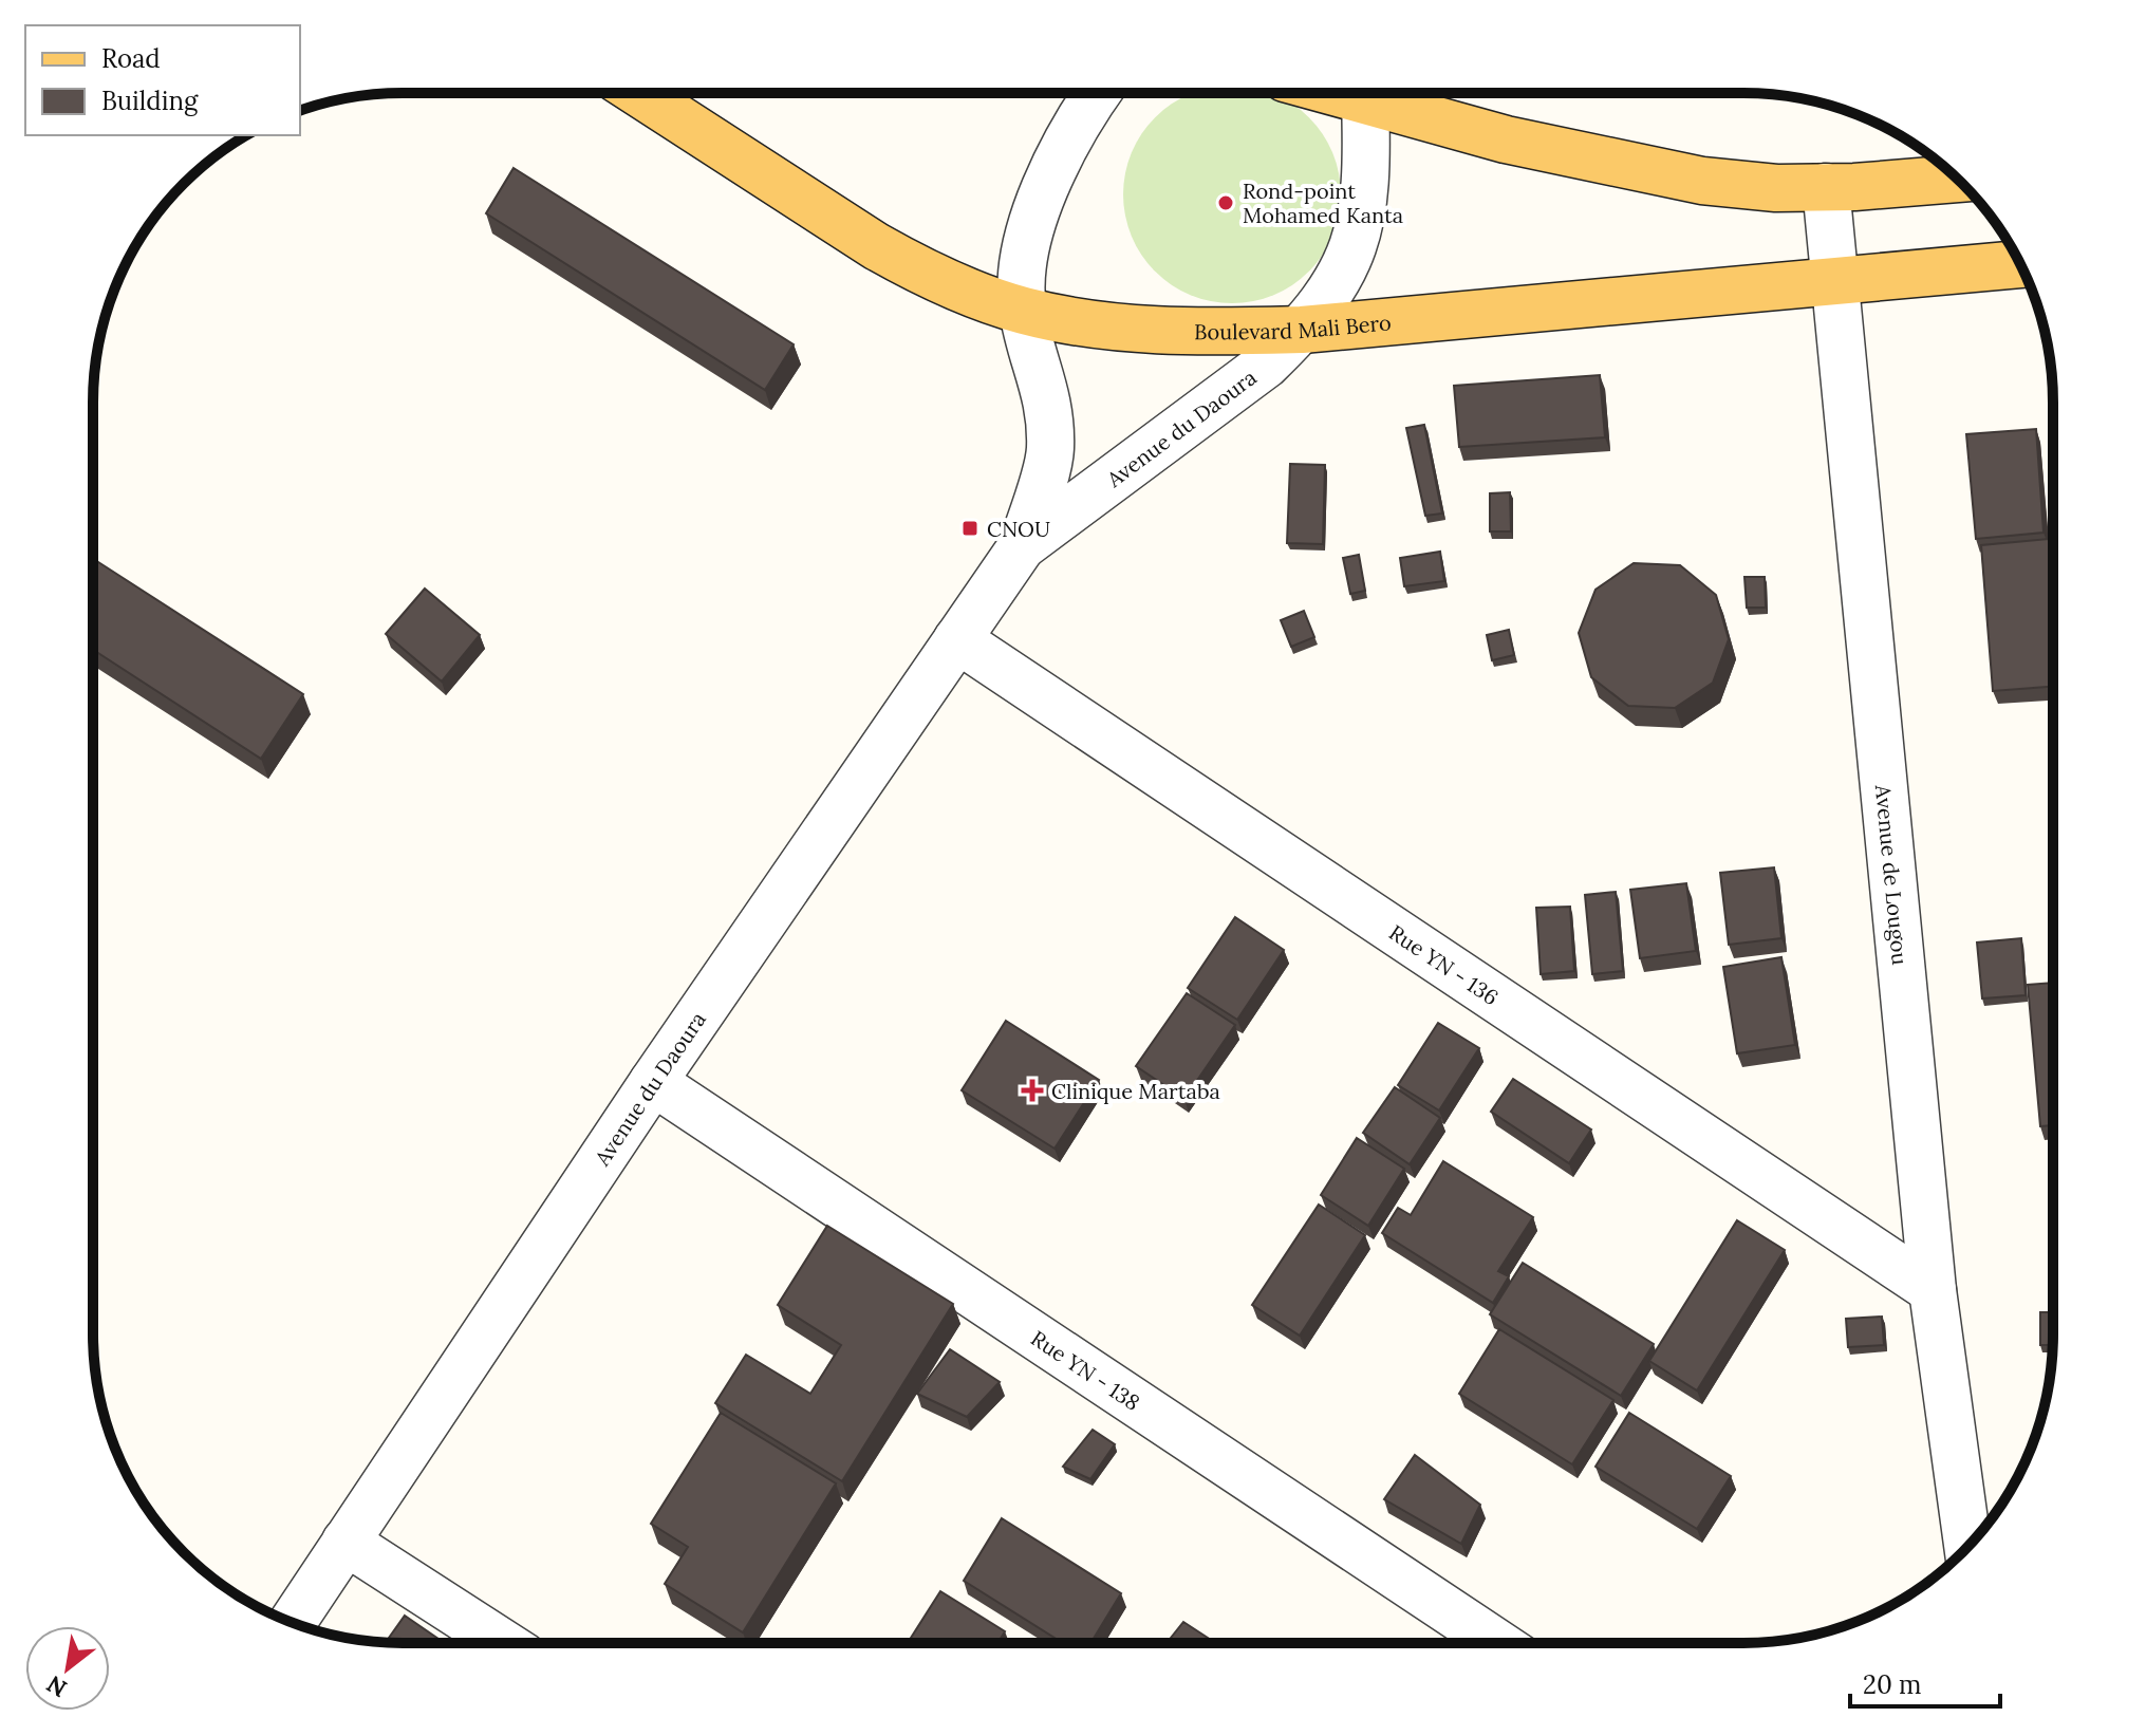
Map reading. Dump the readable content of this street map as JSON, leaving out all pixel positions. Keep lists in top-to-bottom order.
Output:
{
  "streets": {
    "main road": ["Boulevard Mali Bero"],
    "street": [
      "Avenue du Daoura",
      "Avenue de Lougou",
      "Rue YN - 136",
      "Rue YN - 138"
    ]
  },
  "crossings": [
    ["Boulevard Mali Bero", "Avenue du Daoura"],
    ["Boulevard Mali Bero", "Avenue de Lougou"],
    ["Avenue du Daoura", "Rue YN - 136"],
    ["Avenue du Daoura", "Rue YN - 138"],
    ["Avenue de Lougou", "Rue YN - 136"]
  ],
  "places": {
    "other": ["Rond-point Mohamed Kanta"],
    "transit": ["CNOU"],
    "health": ["Clinique Martaba"]
  },
  "legend": ["Road", "Building"],
  "scale_bar": "20 m",
  "north": "bottom left"
}
